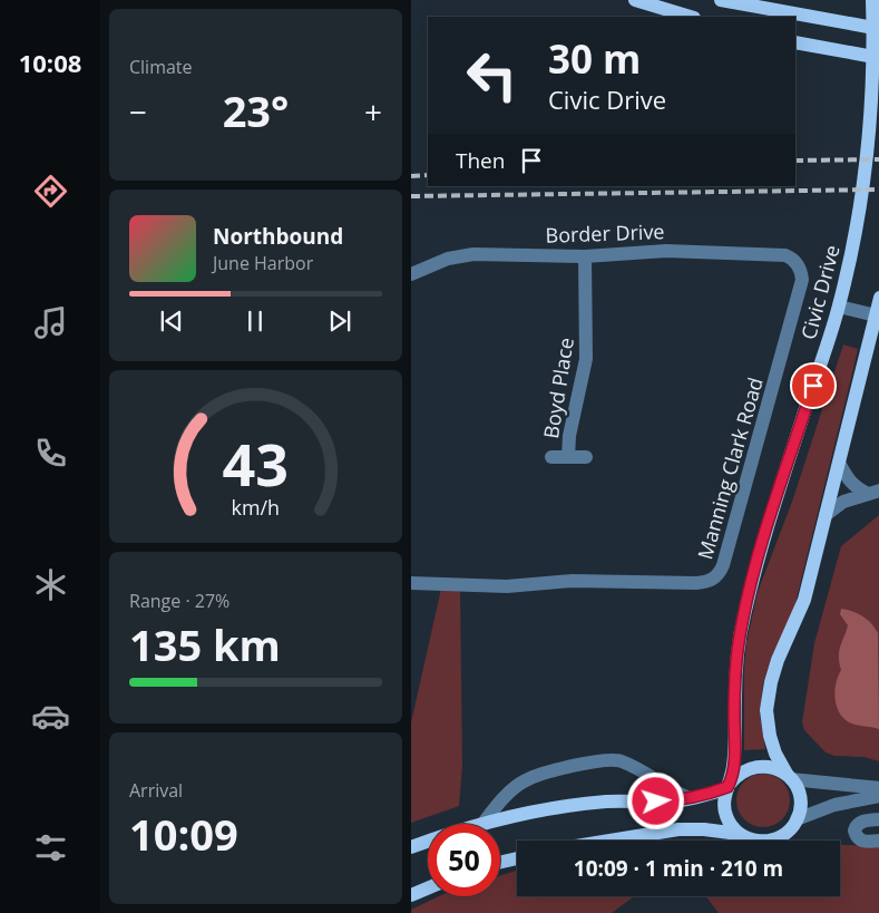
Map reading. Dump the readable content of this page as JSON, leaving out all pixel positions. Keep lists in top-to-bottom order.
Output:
{
  "streets": {
    "main road": ["Civic Drive"],
    "street": ["Border Drive", "Boyd Place", "Manning Clark Road"]
  },
  "crossings": [
    ["Border Drive", "Boyd Place"],
    ["Border Drive", "Manning Clark Road"]
  ],
  "page": {
    "tabs": "10:08",
    "tile": [
      "Climate",
      ["Range · 27%", "135 km"],
      ["Arrival", "10:09"]
    ],
    "turn": ["30 m", "Civic Drive"],
    "heat": ["−", "23°", "+"],
    "then": "Then",
    "song": ["Northbound", "June Harbor"],
    "limit": "50",
    "trip": "10:09 · 1 min · 210 m",
    "gauge": ["43", "km/h"]
  }
}
